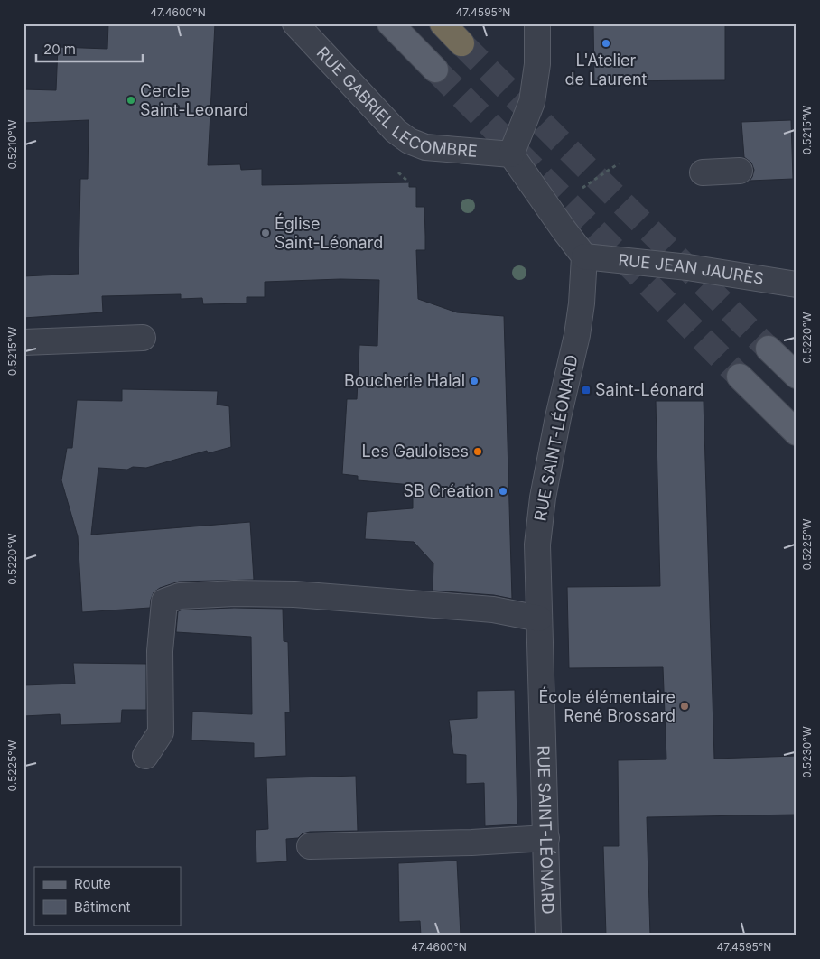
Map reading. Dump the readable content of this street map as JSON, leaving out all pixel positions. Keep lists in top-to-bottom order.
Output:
{
  "streets": {
    "street": ["RUE GABRIEL LECOMBRE", "RUE JEAN JAURÈS", "RUE SAINT-LÉONARD"]
  },
  "crossings": [
    ["RUE JEAN JAURÈS", "RUE SAINT-LÉONARD"]
  ],
  "places": {
    "other": [
      "L'Atelier de Laurent",
      "Cercle Saint-Leonard",
      "Église Saint-Léonard",
      "Boucherie Halal",
      "Les Gauloises",
      "SB Création",
      "École élémentaire René Brossard"
    ],
    "transit": ["Saint-Léonard"]
  },
  "legend": ["Route", "Bâtiment"],
  "scale_bar": "20 m",
  "coordinates": [
    "47.4600°N",
    "47.4595°N",
    "0.5215°W",
    "0.5210°W",
    "0.5220°W",
    "0.5225°W",
    "0.5230°W"
  ]
}
